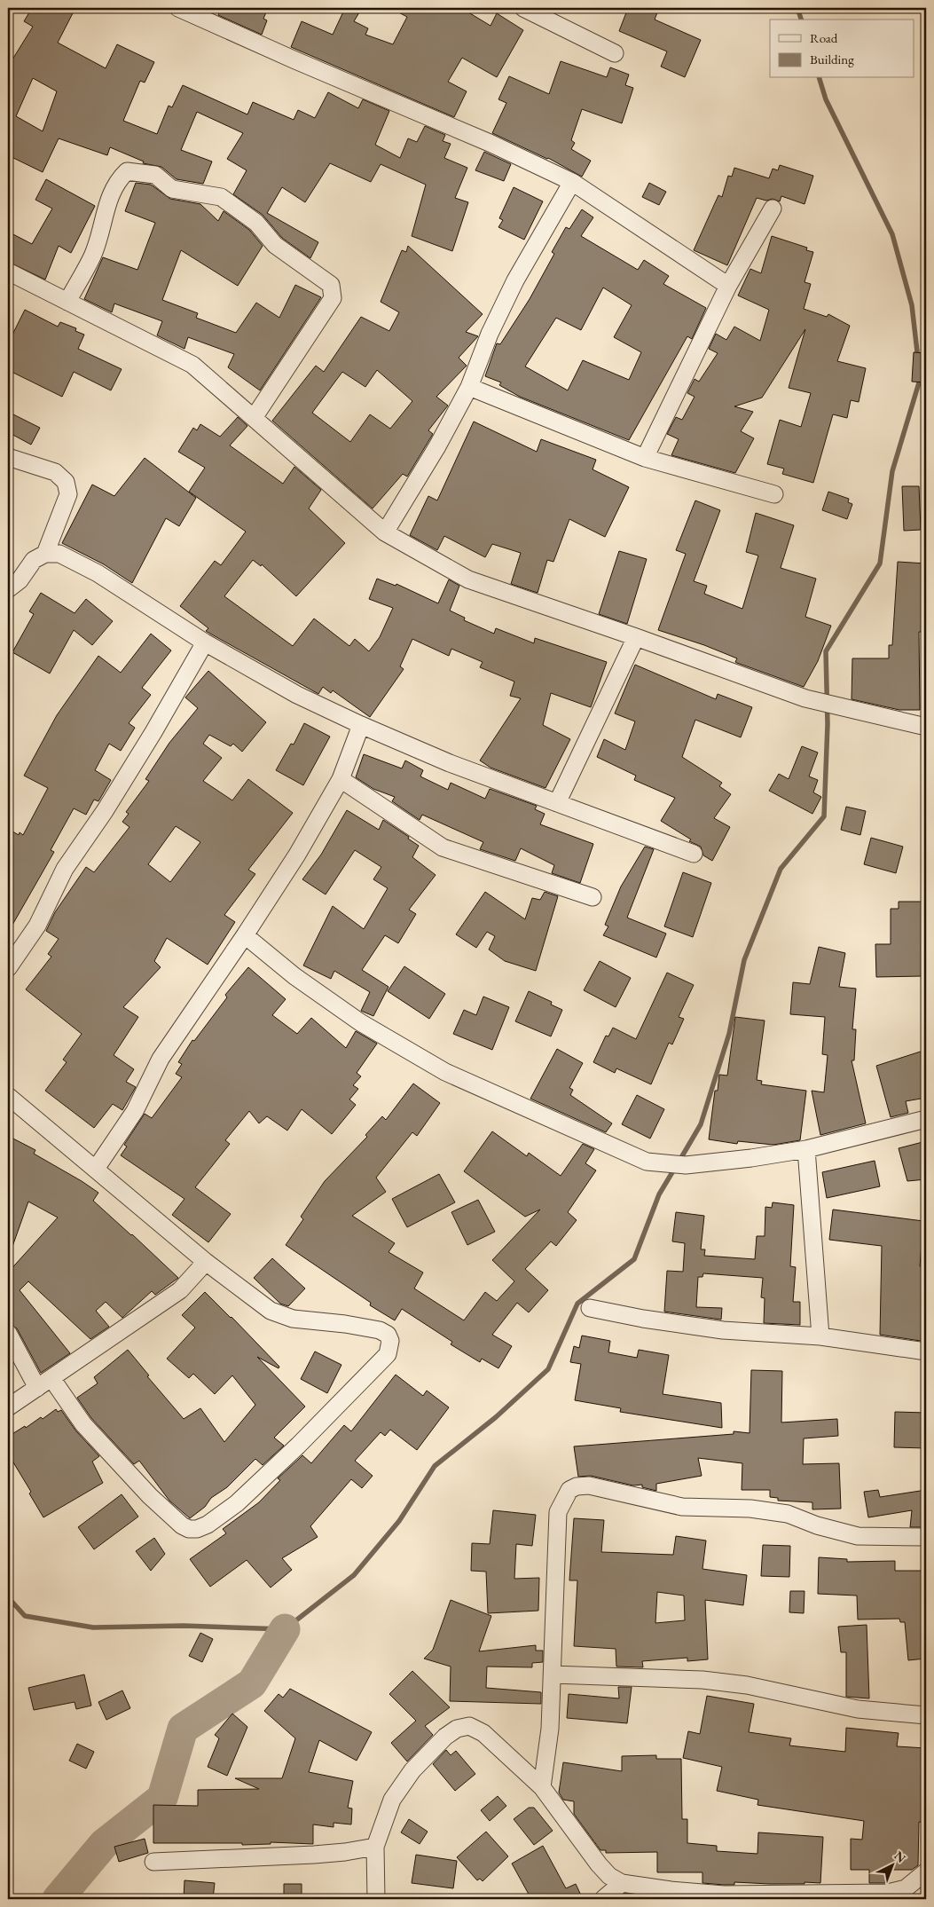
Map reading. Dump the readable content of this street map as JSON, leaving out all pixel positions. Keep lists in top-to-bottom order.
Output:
{
  "legend": ["Road", "Building"],
  "north": "top right"
}
